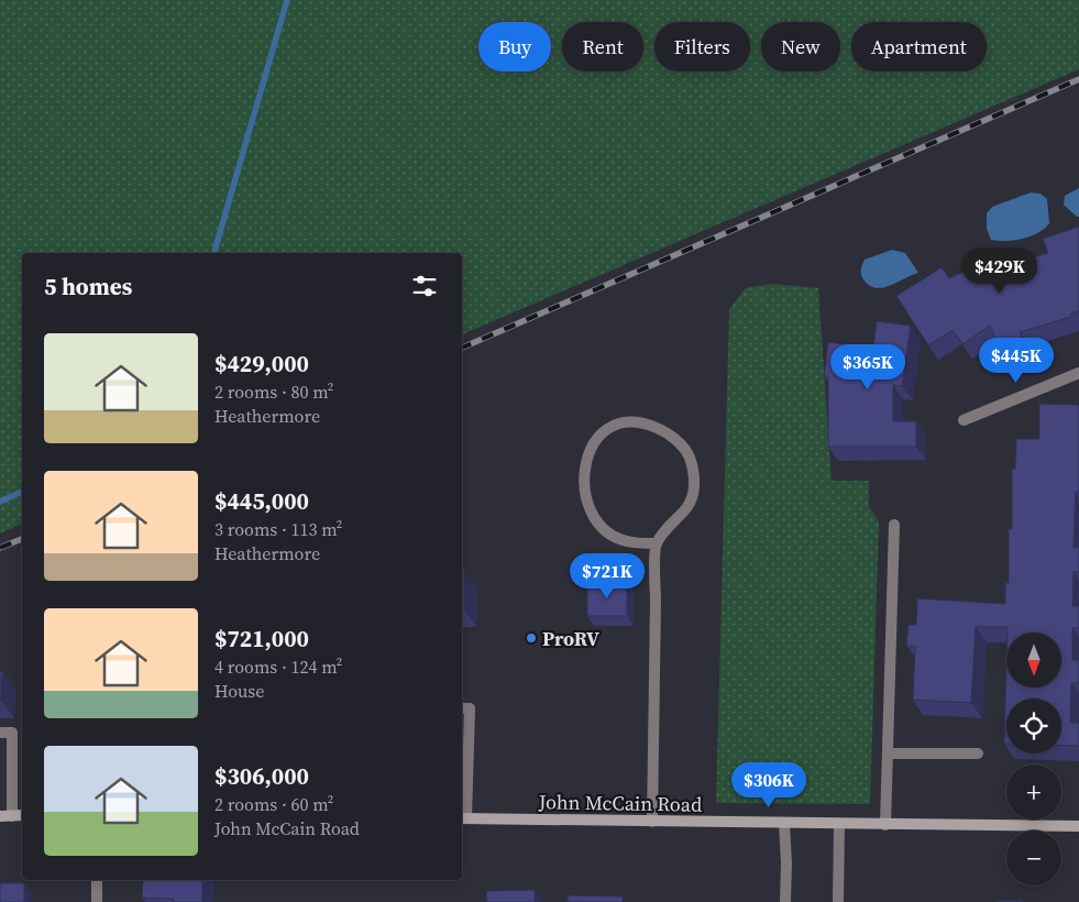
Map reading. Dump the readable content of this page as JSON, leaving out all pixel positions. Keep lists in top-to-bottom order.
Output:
{
  "streets": {
    "main road": ["John McCain Road"]
  },
  "places": ["ProRV"],
  "north": "bottom",
  "page": {
    "chip": [
      "Buy",
      "Rent",
      "Filters",
      "New",
      "Apartment"
    ],
    "price": [
      "$429K",
      "$445K",
      "$365K",
      "$721K",
      "$306K"
    ],
    "heading": "5 homes",
    "list": [
      {
        "name": "$429,000",
        "note": "2 rooms · 80 m² · Heathermore"
      },
      {
        "name": "$445,000",
        "note": "3 rooms · 113 m² · Heathermore"
      },
      {
        "name": "$721,000",
        "note": "4 rooms · 124 m² · House"
      },
      {
        "name": "$306,000",
        "note": "2 rooms · 60 m² · John McCain Road"
      }
    ],
    "map_buttons": ["+", "−"]
  }
}
